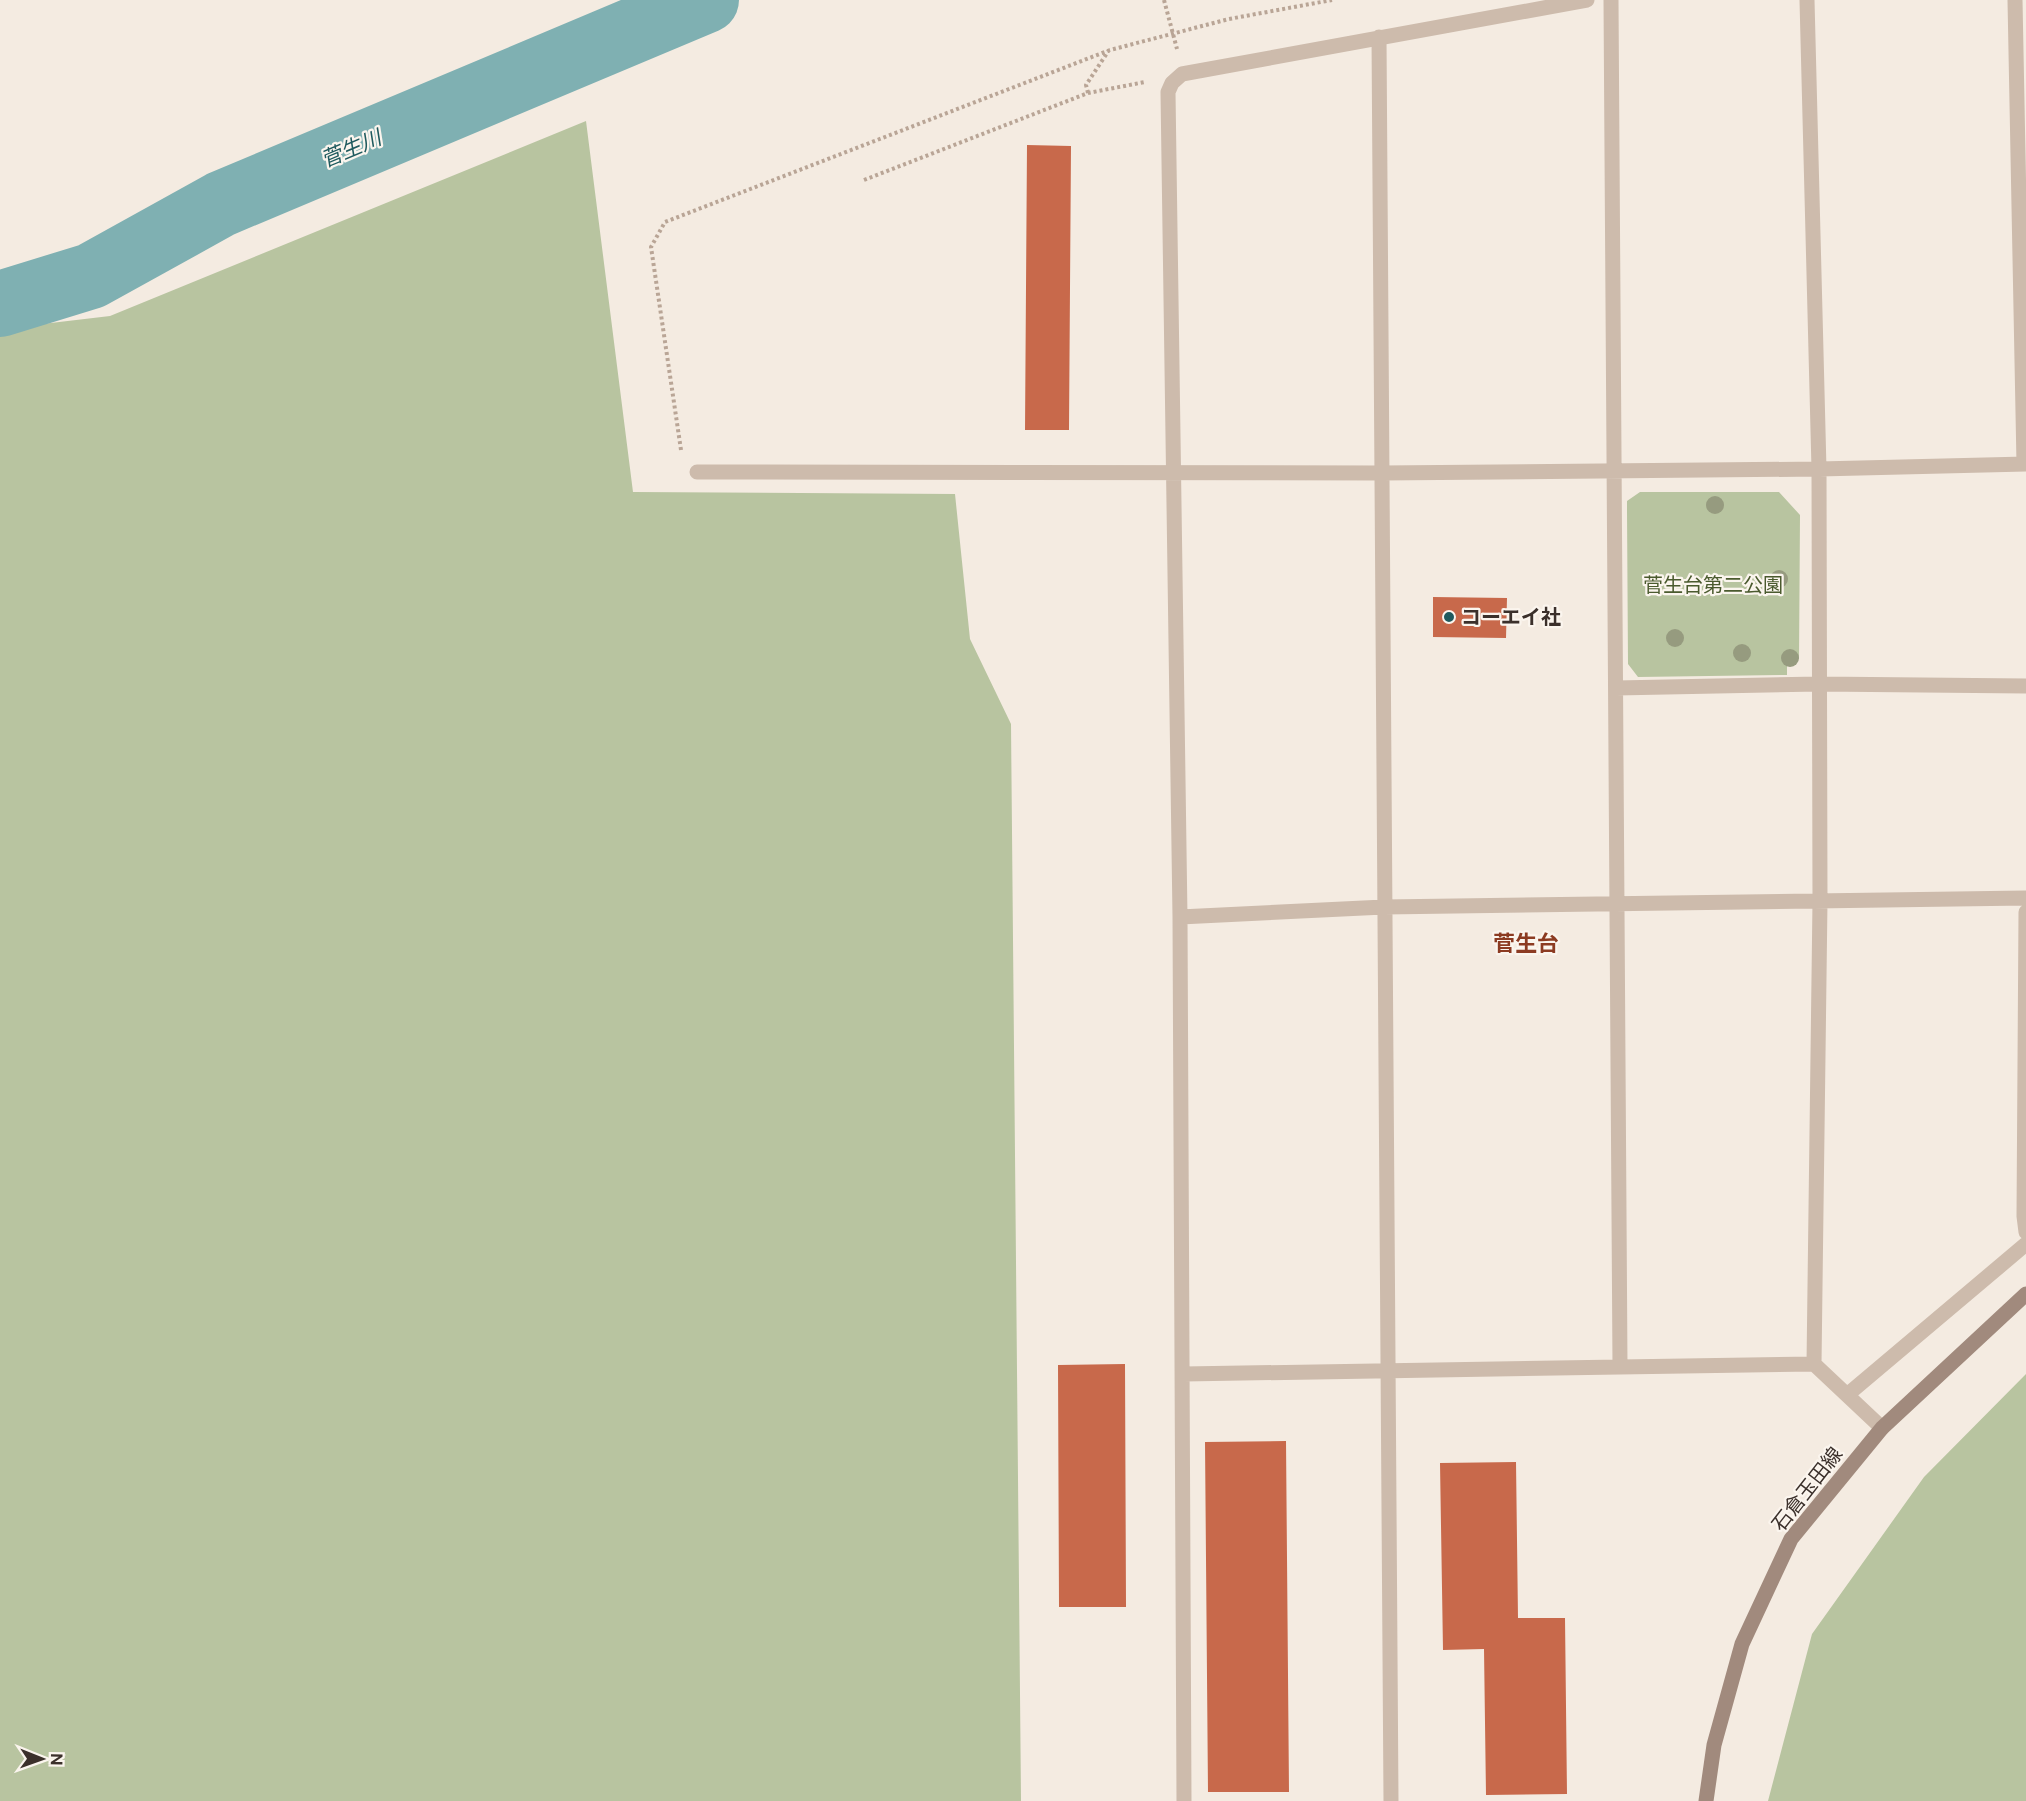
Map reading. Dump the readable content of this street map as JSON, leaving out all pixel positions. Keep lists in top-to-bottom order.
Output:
{
  "streets": {
    "main road": ["石倉玉田線"]
  },
  "districts": ["菅生台"],
  "water": ["菅生川"],
  "parks": ["菅生台第二公園"],
  "places": ["コーエイ社"],
  "north": "right"
}
